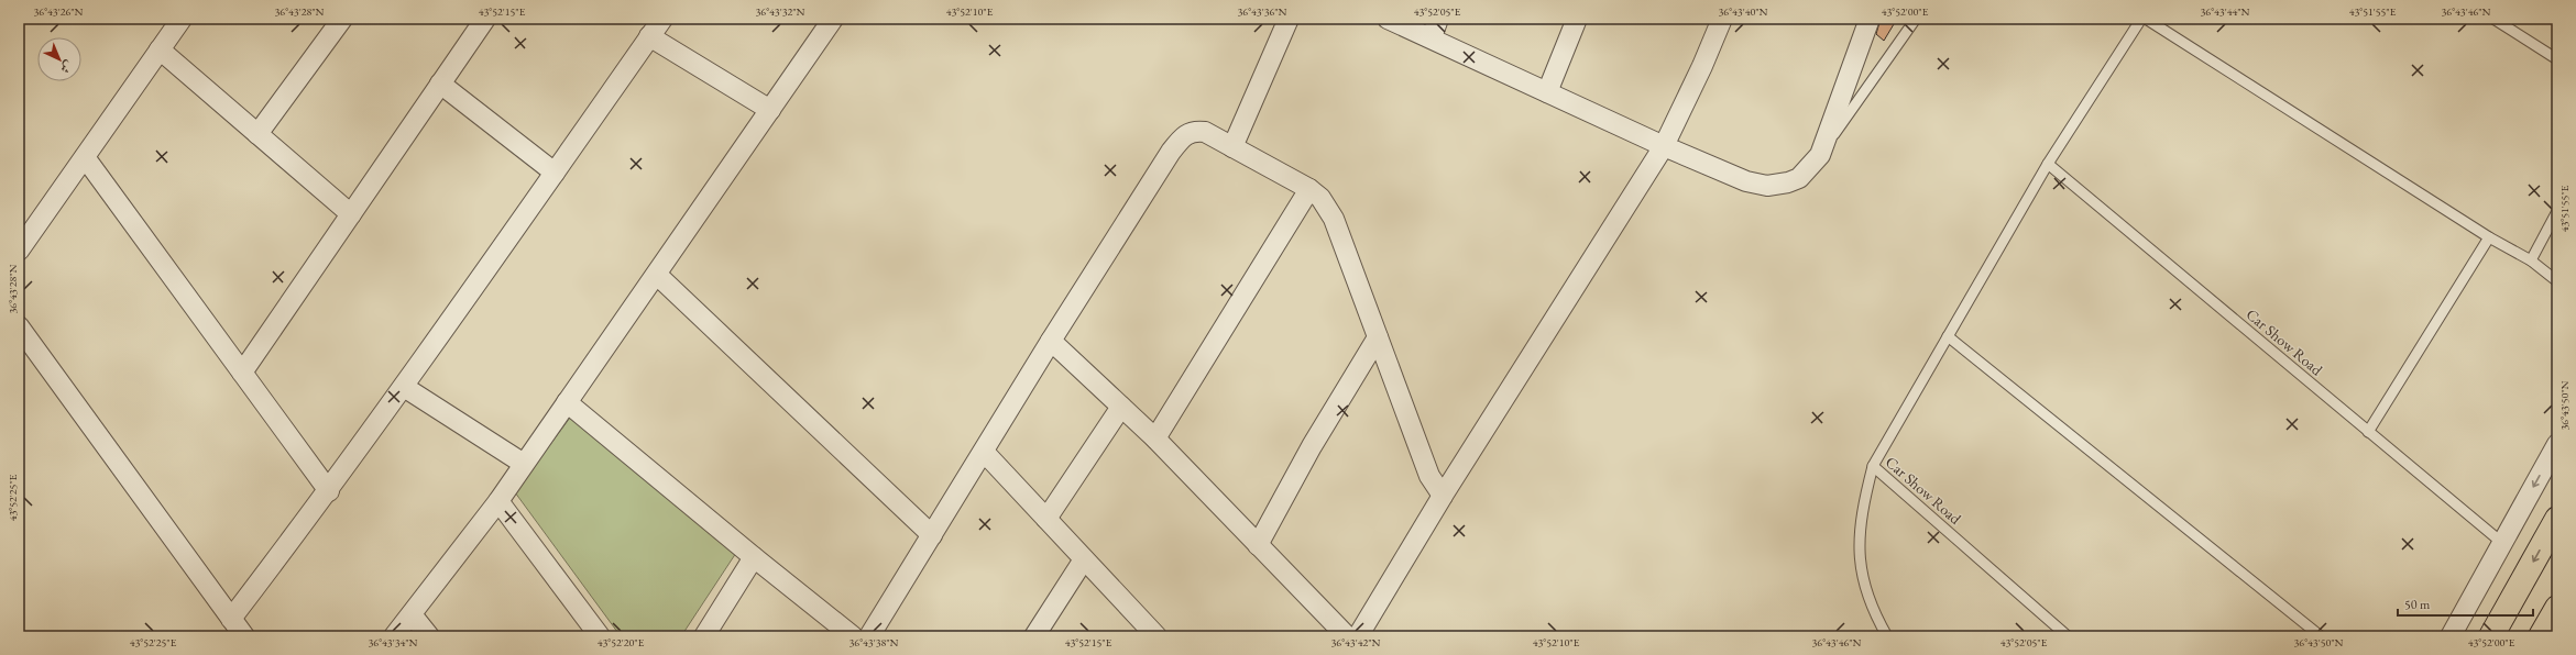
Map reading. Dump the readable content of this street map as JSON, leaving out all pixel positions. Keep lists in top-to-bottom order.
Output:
{
  "streets": {
    "lane": ["Car Show Road"]
  },
  "scale_bar": "50 m",
  "north": "bottom right",
  "coordinates": [
    "36°43'26\"N",
    "36°43'28\"N",
    "43°52'15\"E",
    "36°43'32\"N",
    "43°52'10\"E",
    "36°43'36\"N",
    "43°52'05\"E",
    "36°43'40\"N",
    "43°52'00\"E",
    "36°43'44\"N",
    "43°51'55\"E",
    "36°43'46\"N",
    "36°43'50\"N",
    "43°52'25\"E",
    "36°43'34\"N",
    "43°52'20\"E",
    "36°43'38\"N",
    "36°43'42\"N"
  ]
}
